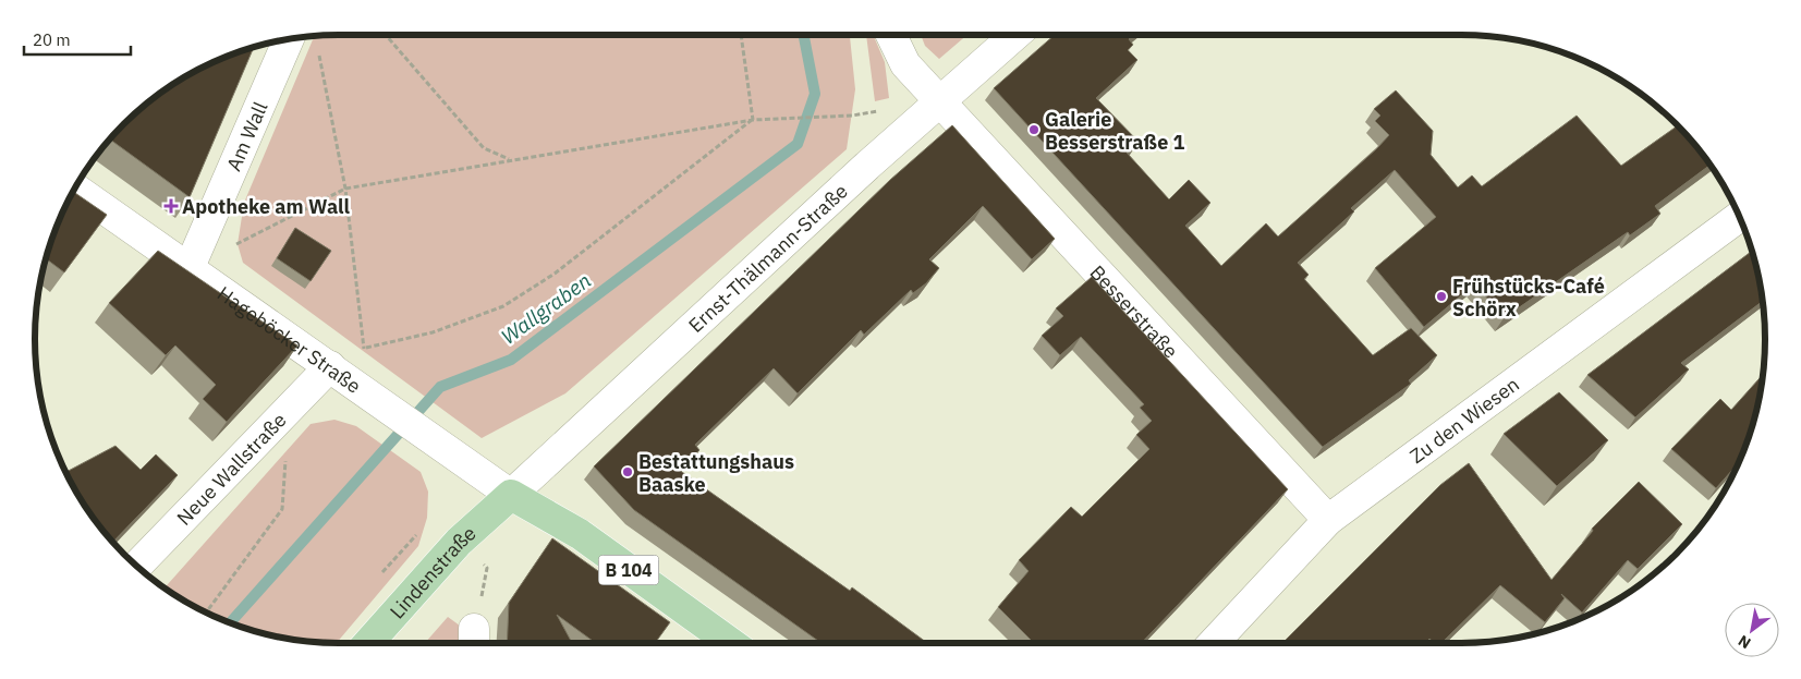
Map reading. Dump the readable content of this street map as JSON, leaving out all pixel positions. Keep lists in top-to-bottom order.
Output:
{
  "streets": {
    "main road": ["B 104", "Lindenstraße"],
    "street": [
      "Am Wall",
      "Ernst-Thälmann-Straße",
      "Besserstraße",
      "Hageböcker Straße",
      "Zu den Wiesen",
      "Neue Wallstraße"
    ]
  },
  "crossings": [
    ["Am Wall", "Hageböcker Straße"],
    ["Ernst-Thälmann-Straße", "Besserstraße"],
    ["Ernst-Thälmann-Straße", "Hageböcker Straße"],
    ["Ernst-Thälmann-Straße", "B 104"],
    ["Ernst-Thälmann-Straße", "Lindenstraße"],
    ["Besserstraße", "Zu den Wiesen"],
    ["Hageböcker Straße", "Neue Wallstraße"],
    ["Hageböcker Straße", "B 104"],
    ["Hageböcker Straße", "Lindenstraße"],
    ["B 104", "Lindenstraße"]
  ],
  "water": ["Wallgraben"],
  "places": {
    "other": ["Galerie Besserstraße 1", "Frühstücks-Café Schörx", "Bestattungshaus Baaske"],
    "health": ["Apotheke am Wall"]
  },
  "scale_bar": "20 m",
  "north": "bottom left"
}
